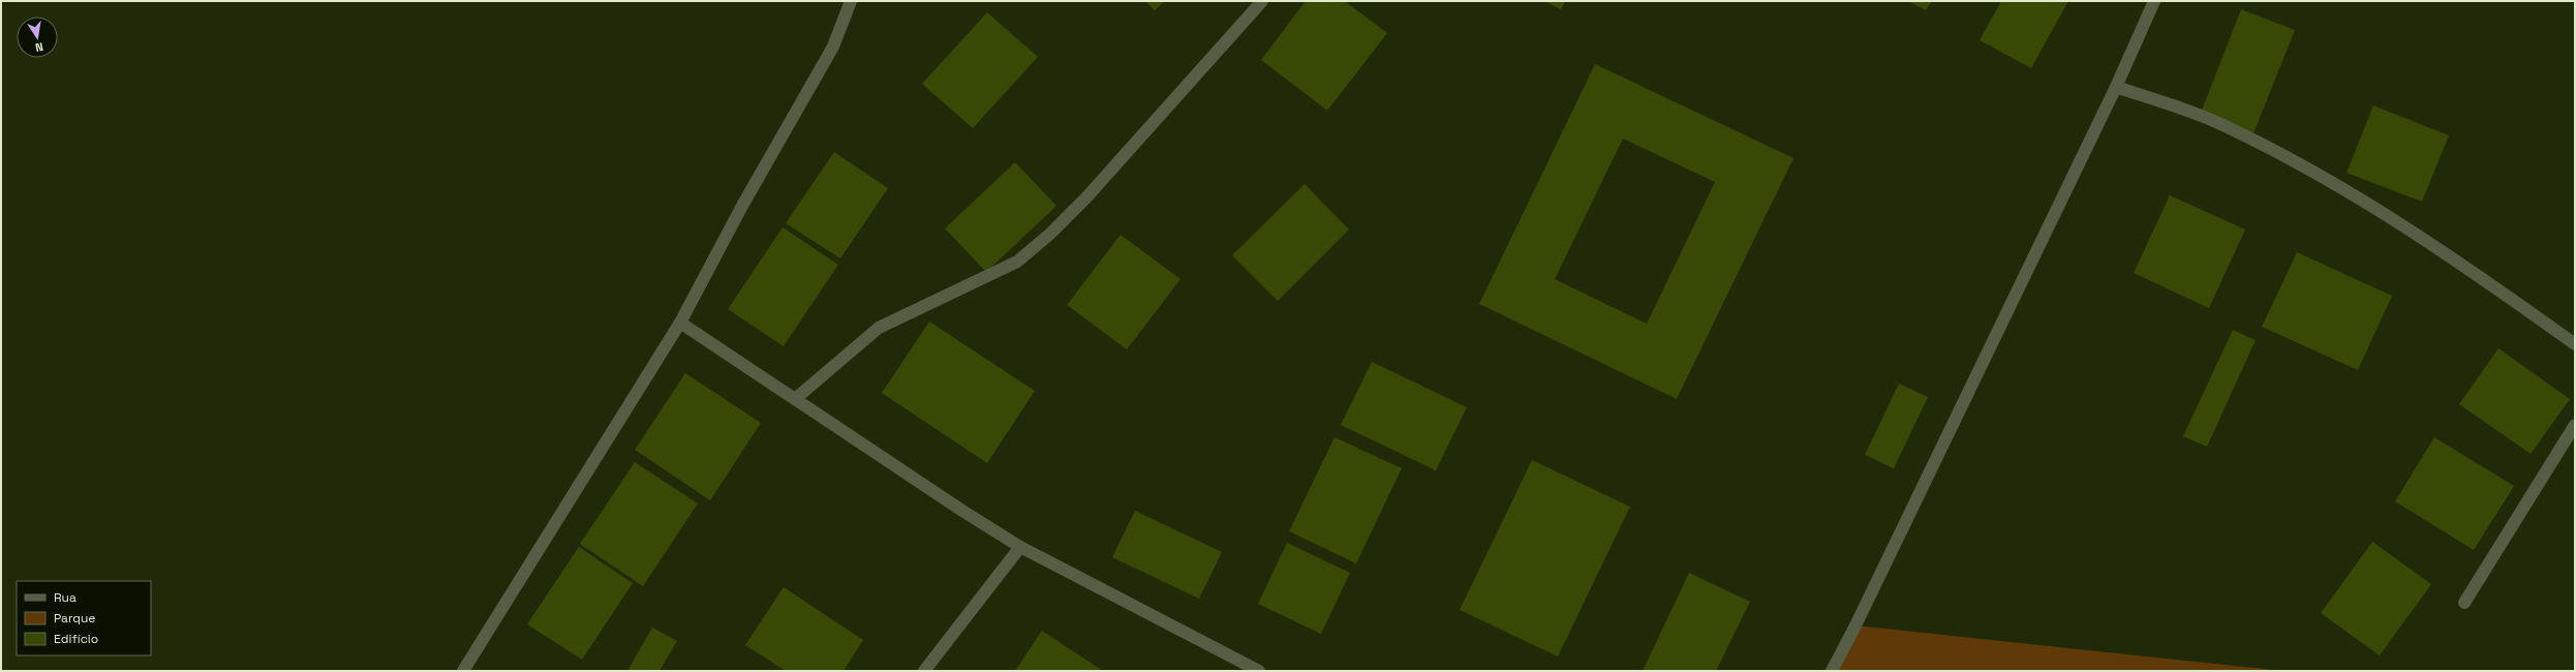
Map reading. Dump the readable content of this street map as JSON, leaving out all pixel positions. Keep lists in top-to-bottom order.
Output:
{
  "legend": ["Rua", "Parque", "Edifício"],
  "north": "bottom"
}
